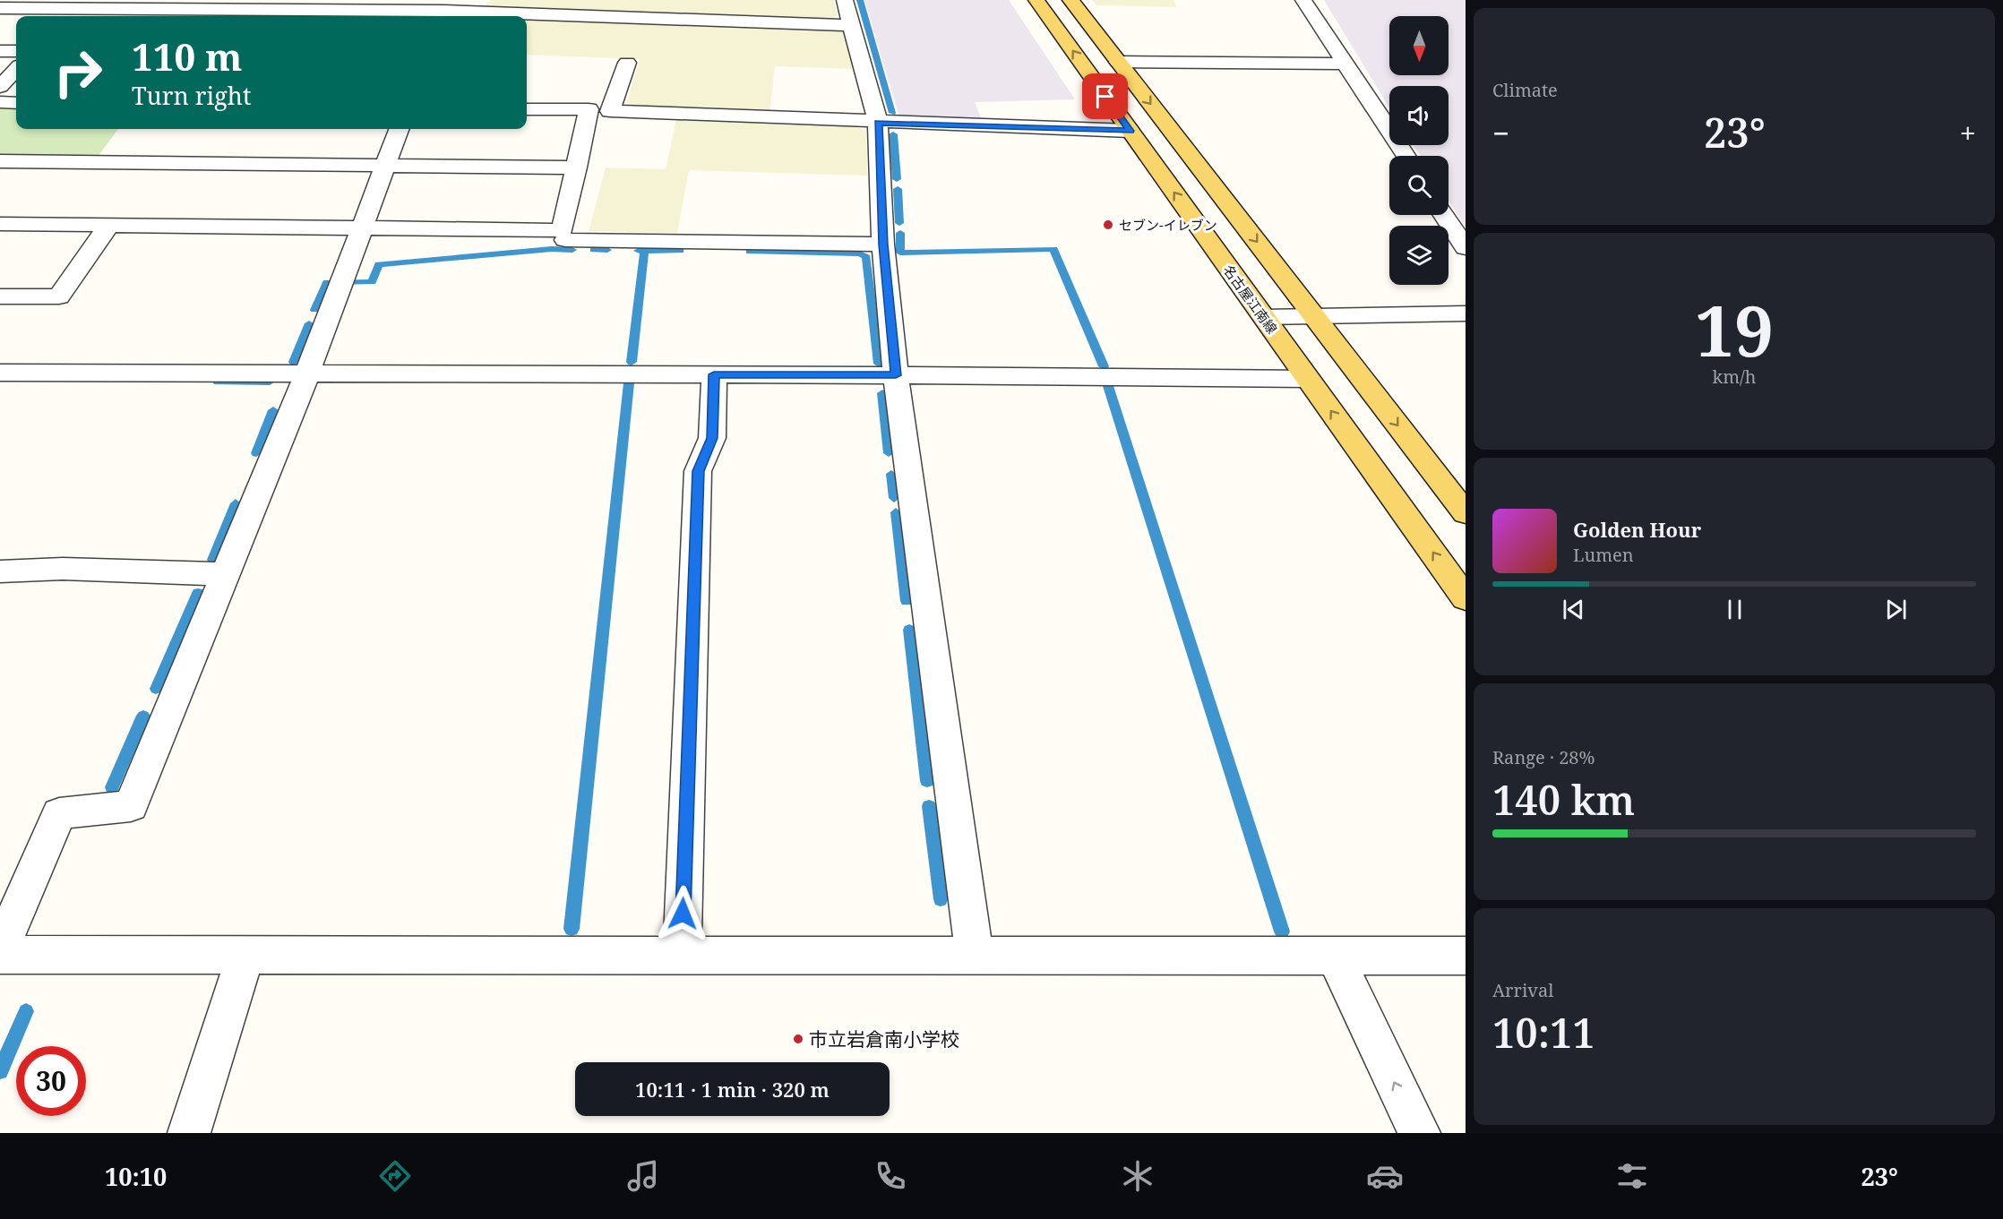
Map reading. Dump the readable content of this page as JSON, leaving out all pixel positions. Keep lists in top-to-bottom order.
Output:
{
  "streets": {
    "main road": ["名古屋江南線"]
  },
  "places": ["セブン-イレブン", "市立岩倉南小学校"],
  "north": "bottom",
  "page": {
    "tile": [
      "Climate",
      ["19", "km/h"],
      ["Range · 28%", "140 km"],
      ["Arrival", "10:11"]
    ],
    "turn": ["110 m", "Turn right"],
    "heat": ["−", "23°", "+"],
    "song": ["Golden Hour", "Lumen"],
    "limit": "30",
    "trip": "10:11 · 1 min · 320 m",
    "tabs": ["10:10", "23°"]
  }
}
